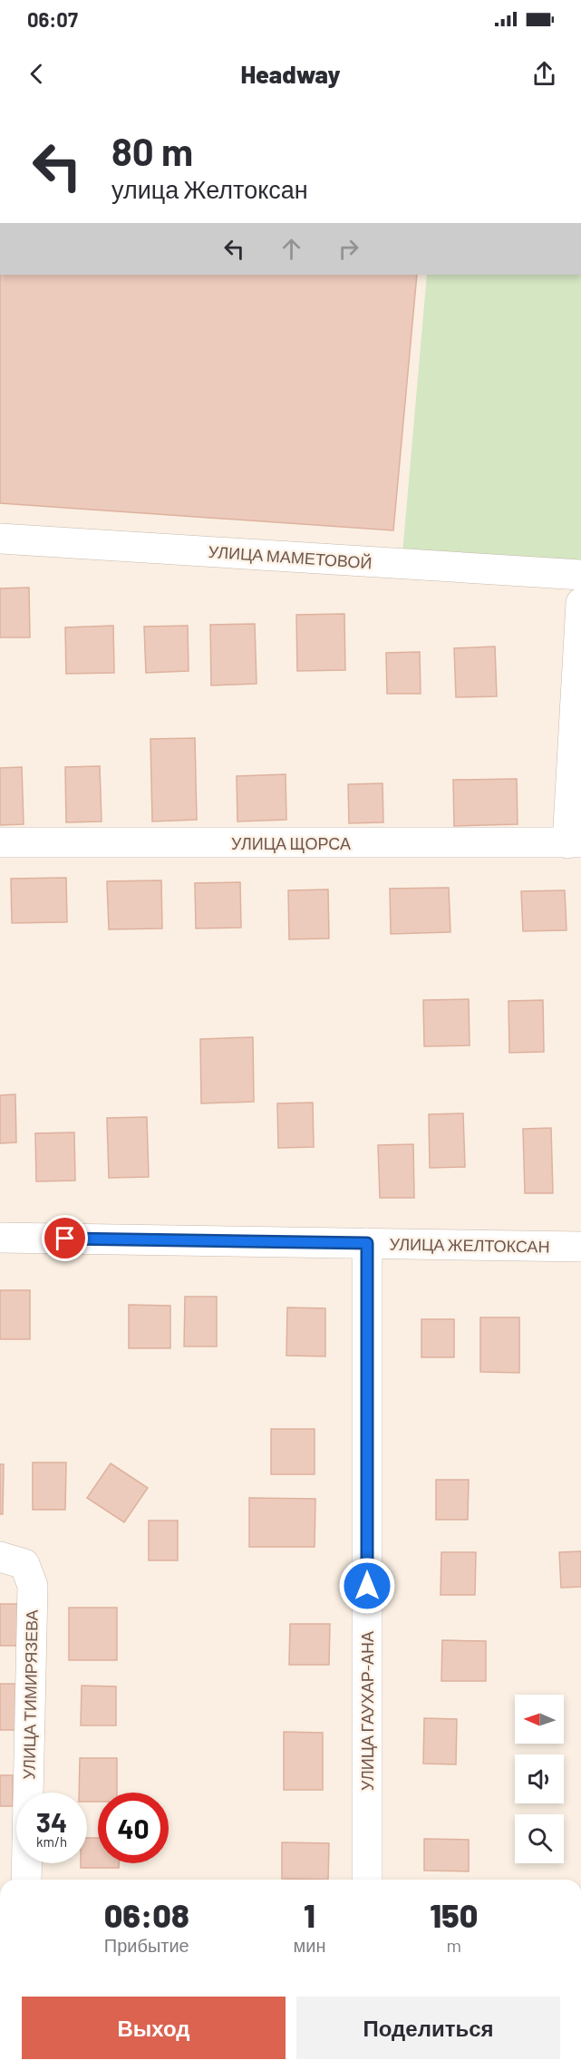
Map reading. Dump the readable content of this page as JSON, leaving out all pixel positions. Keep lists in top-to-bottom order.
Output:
{
  "streets": {
    "street": [
      "УЛИЦА МАМЕТОВОЙ",
      "УЛИЦА ЩОРСА",
      "УЛИЦА ЖЕЛТОКСАН",
      "УЛИЦА ТИМИРЯЗЕВА",
      "УЛИЦА ГАУХАР-АНА"
    ]
  },
  "crossings": [
    ["УЛИЦА ЖЕЛТОКСАН", "УЛИЦА ГАУХАР-АНА"]
  ],
  "north": "left",
  "page": {
    "status": "06:07",
    "header": "Headway",
    "turn": ["80 m", "улица Желтоксан"],
    "speed": "34 km/h",
    "limit": "40",
    "eta": [
      "06:08",
      "Прибытие",
      "1",
      "мин",
      "150",
      "m"
    ],
    "buttons": ["Выход", "Поделиться"]
  }
}
